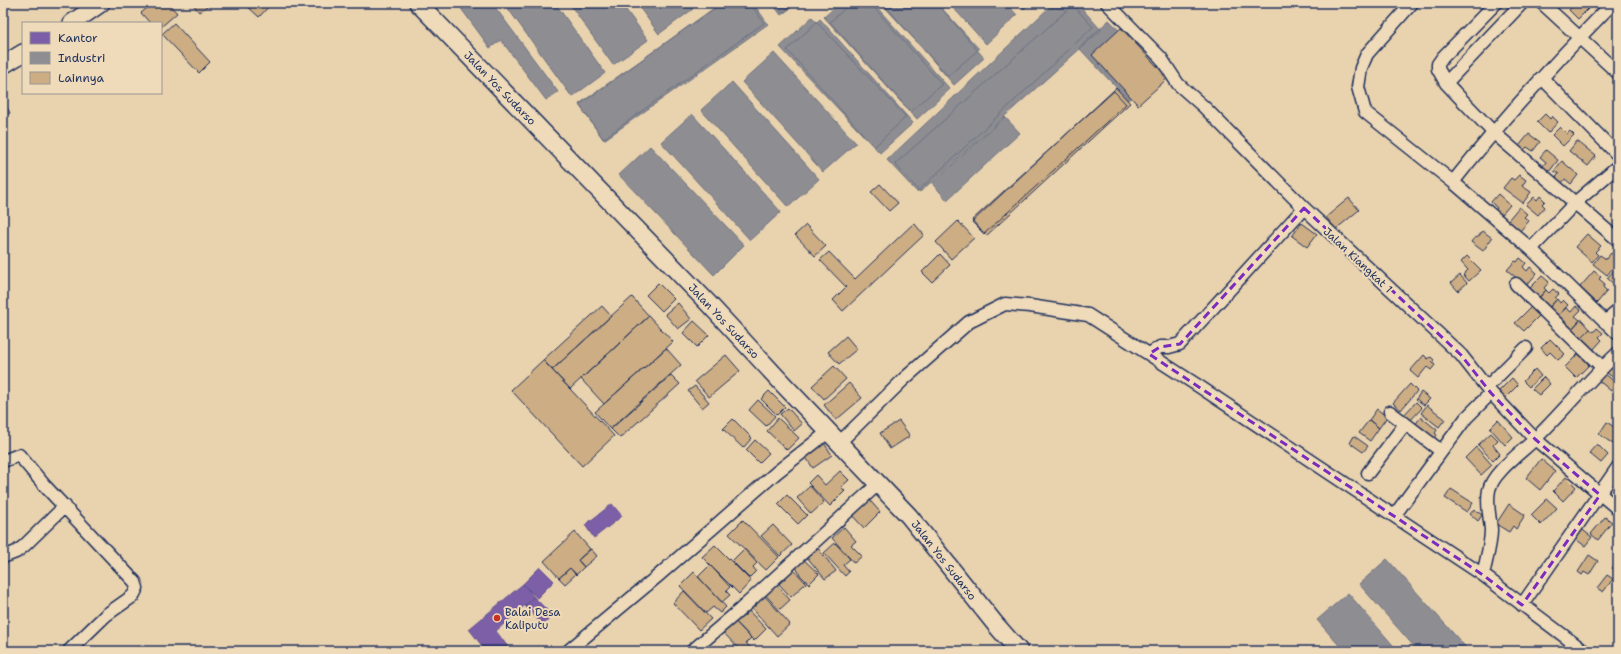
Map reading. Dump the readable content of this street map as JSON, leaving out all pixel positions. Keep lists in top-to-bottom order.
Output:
{
  "streets": {
    "street": ["Jalan Yos Sudarso", "Jalan Kiangkat 1"]
  },
  "places": ["Balai Desa Kaliputu"],
  "legend": ["Kantor", "Industri", "Lainnya"]
}
